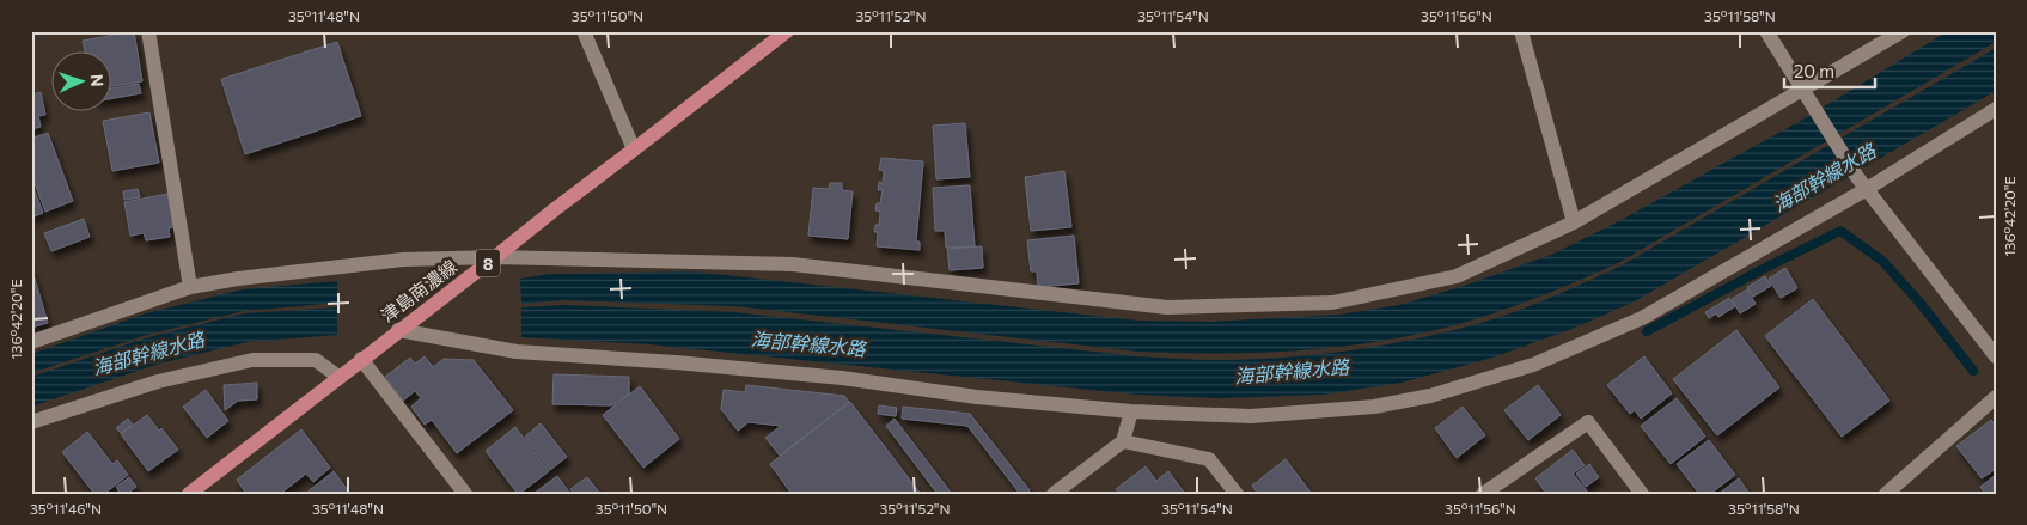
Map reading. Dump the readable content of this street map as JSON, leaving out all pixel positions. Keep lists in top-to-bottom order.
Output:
{
  "streets": {
    "main road": ["8", "津島南濃線"]
  },
  "water": ["海部幹線水路"],
  "scale_bar": "20 m",
  "north": "right",
  "coordinates": [
    "35°11'48\"N",
    "35°11'50\"N",
    "35°11'52\"N",
    "35°11'54\"N",
    "35°11'56\"N",
    "35°11'58\"N",
    "136°42'20\"E",
    "35°11'46\"N"
  ]
}
